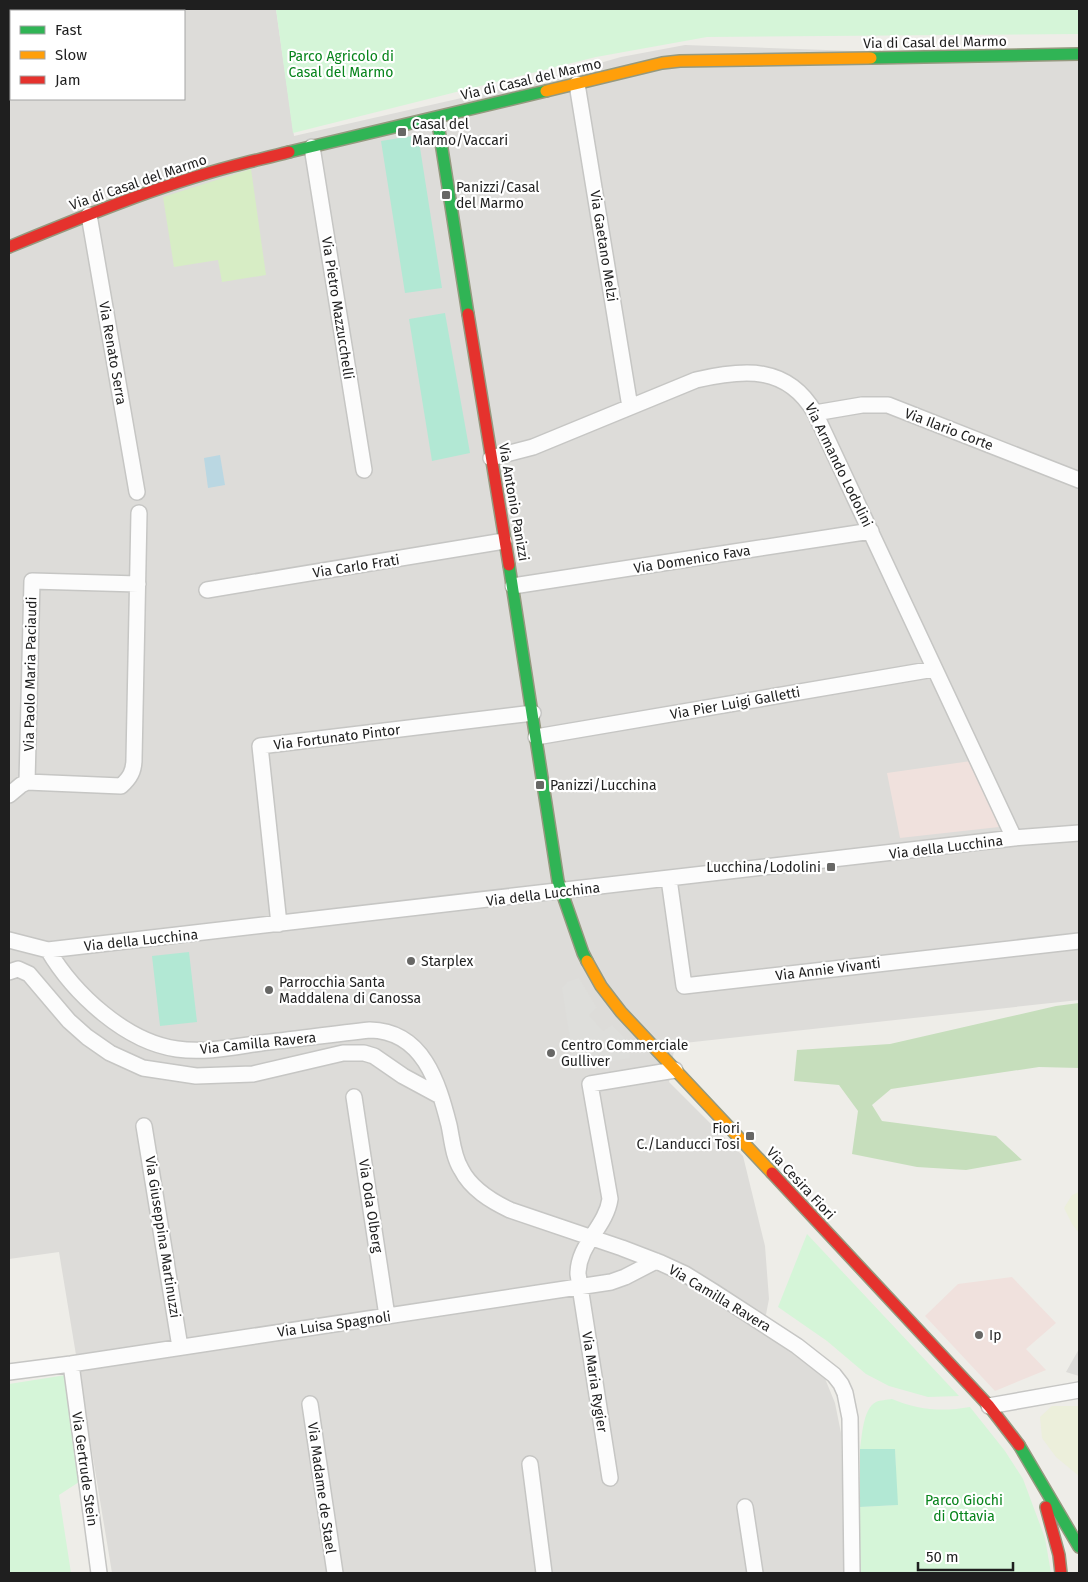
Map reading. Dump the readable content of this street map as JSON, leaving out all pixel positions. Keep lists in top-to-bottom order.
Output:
{
  "streets": {
    "street": [
      "Via di Casal del Marmo",
      "Via Gaetano Melzi",
      "Via Pietro Mazzucchelli",
      "Via Renato Serra",
      "Via Ilario Corte",
      "Via Armando Lodolini",
      "Via Antonio Panizzi",
      "Via Domenico Fava",
      "Via Carlo Frati",
      "Via Paolo Maria Paciaudi",
      "Via Pier Luigi Galletti",
      "Via Fortunato Pintor",
      "Via della Lucchina",
      "Via Annie Vivanti",
      "Via Camilla Ravera",
      "Via Cesira Fiori",
      "Via Oda Olberg",
      "Via Giuseppina Martinuzzi",
      "Via Luisa Spagnoli",
      "Via Maria Rygier",
      "Via Gertrude Stein",
      "Via Madame de Stael"
    ]
  },
  "crossings": [
    ["Via di Casal del Marmo", "Via Gaetano Melzi"],
    ["Via di Casal del Marmo", "Via Pietro Mazzucchelli"],
    ["Via di Casal del Marmo", "Via Renato Serra"],
    ["Via di Casal del Marmo", "Via Antonio Panizzi"],
    ["Via Gaetano Melzi", "Via Armando Lodolini"],
    ["Via Ilario Corte", "Via Armando Lodolini"],
    ["Via Armando Lodolini", "Via Antonio Panizzi"],
    ["Via Armando Lodolini", "Via Domenico Fava"],
    ["Via Armando Lodolini", "Via Pier Luigi Galletti"],
    ["Via Armando Lodolini", "Via della Lucchina"],
    ["Via Antonio Panizzi", "Via Domenico Fava"],
    ["Via Antonio Panizzi", "Via Carlo Frati"],
    ["Via Antonio Panizzi", "Via Pier Luigi Galletti"],
    ["Via Antonio Panizzi", "Via Fortunato Pintor"],
    ["Via Antonio Panizzi", "Via della Lucchina"],
    ["Via Antonio Panizzi", "Via Cesira Fiori"],
    ["Via Fortunato Pintor", "Via della Lucchina"],
    ["Via della Lucchina", "Via Annie Vivanti"],
    ["Via della Lucchina", "Via Camilla Ravera"],
    ["Via della Lucchina", "Via Cesira Fiori"],
    ["Via Camilla Ravera", "Via Luisa Spagnoli"],
    ["Via Camilla Ravera", "Via Maria Rygier"],
    ["Via Cesira Fiori", "Via Maria Rygier"],
    ["Via Oda Olberg", "Via Luisa Spagnoli"],
    ["Via Giuseppina Martinuzzi", "Via Luisa Spagnoli"],
    ["Via Luisa Spagnoli", "Via Maria Rygier"],
    ["Via Luisa Spagnoli", "Via Gertrude Stein"]
  ],
  "parks": ["Parco Agricolo di Casal del Marmo", "Parco Giochi di Ottavia"],
  "places": {
    "transit": [
      "Casal del Marmo/Vaccari",
      "Panizzi/Casal del Marmo",
      "Panizzi/Lucchina",
      "Lucchina/Lodolini",
      "Fiori C./Landucci Tosi"
    ],
    "other": [
      "Starplex",
      "Parrocchia Santa Maddalena di Canossa",
      "Centro Commerciale Gulliver",
      "Ip"
    ]
  },
  "legend": ["Fast", "Slow", "Jam"],
  "scale_bar": "50 m"
}
